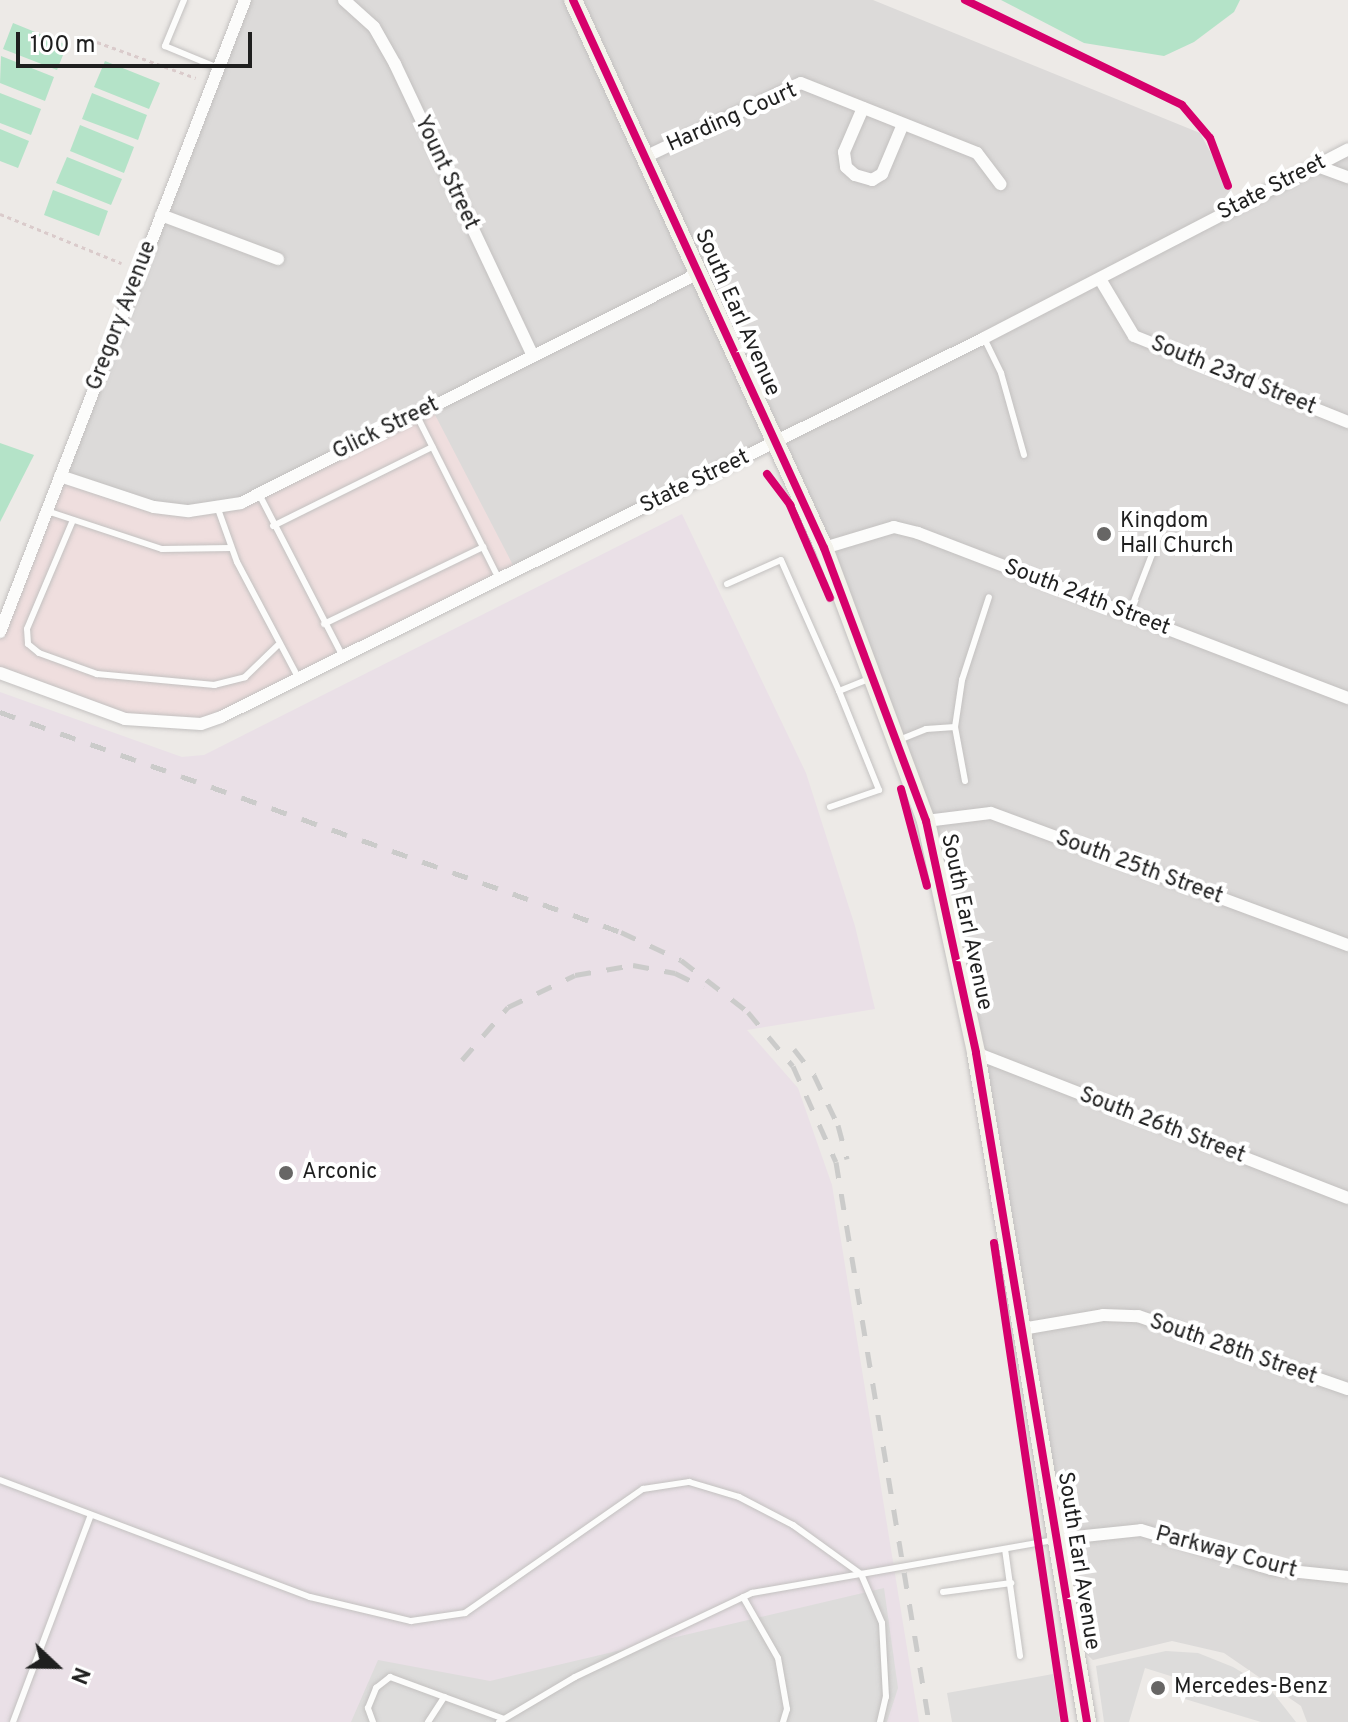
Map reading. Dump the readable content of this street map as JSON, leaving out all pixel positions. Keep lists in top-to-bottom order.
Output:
{
  "streets": {
    "street": [
      "Harding Court",
      "Yount Street",
      "State Street",
      "South Earl Avenue",
      "Gregory Avenue",
      "South 23rd Street",
      "Glick Street",
      "South 24th Street",
      "South 25th Street",
      "South 26th Street",
      "South 28th Street",
      "Parkway Court"
    ]
  },
  "crossings": [
    ["Harding Court", "South Earl Avenue"],
    ["Yount Street", "Glick Street"],
    ["State Street", "South Earl Avenue"],
    ["State Street", "South 23rd Street"],
    ["South Earl Avenue", "Glick Street"],
    ["South Earl Avenue", "South 24th Street"],
    ["South Earl Avenue", "South 25th Street"],
    ["South Earl Avenue", "South 26th Street"],
    ["South Earl Avenue", "South 28th Street"],
    ["South Earl Avenue", "Parkway Court"],
    ["Gregory Avenue", "Glick Street"]
  ],
  "places": ["Kingdom Hall Church", "Arconic", "Mercedes-Benz"],
  "scale_bar": "100 m",
  "north": "right"
}
